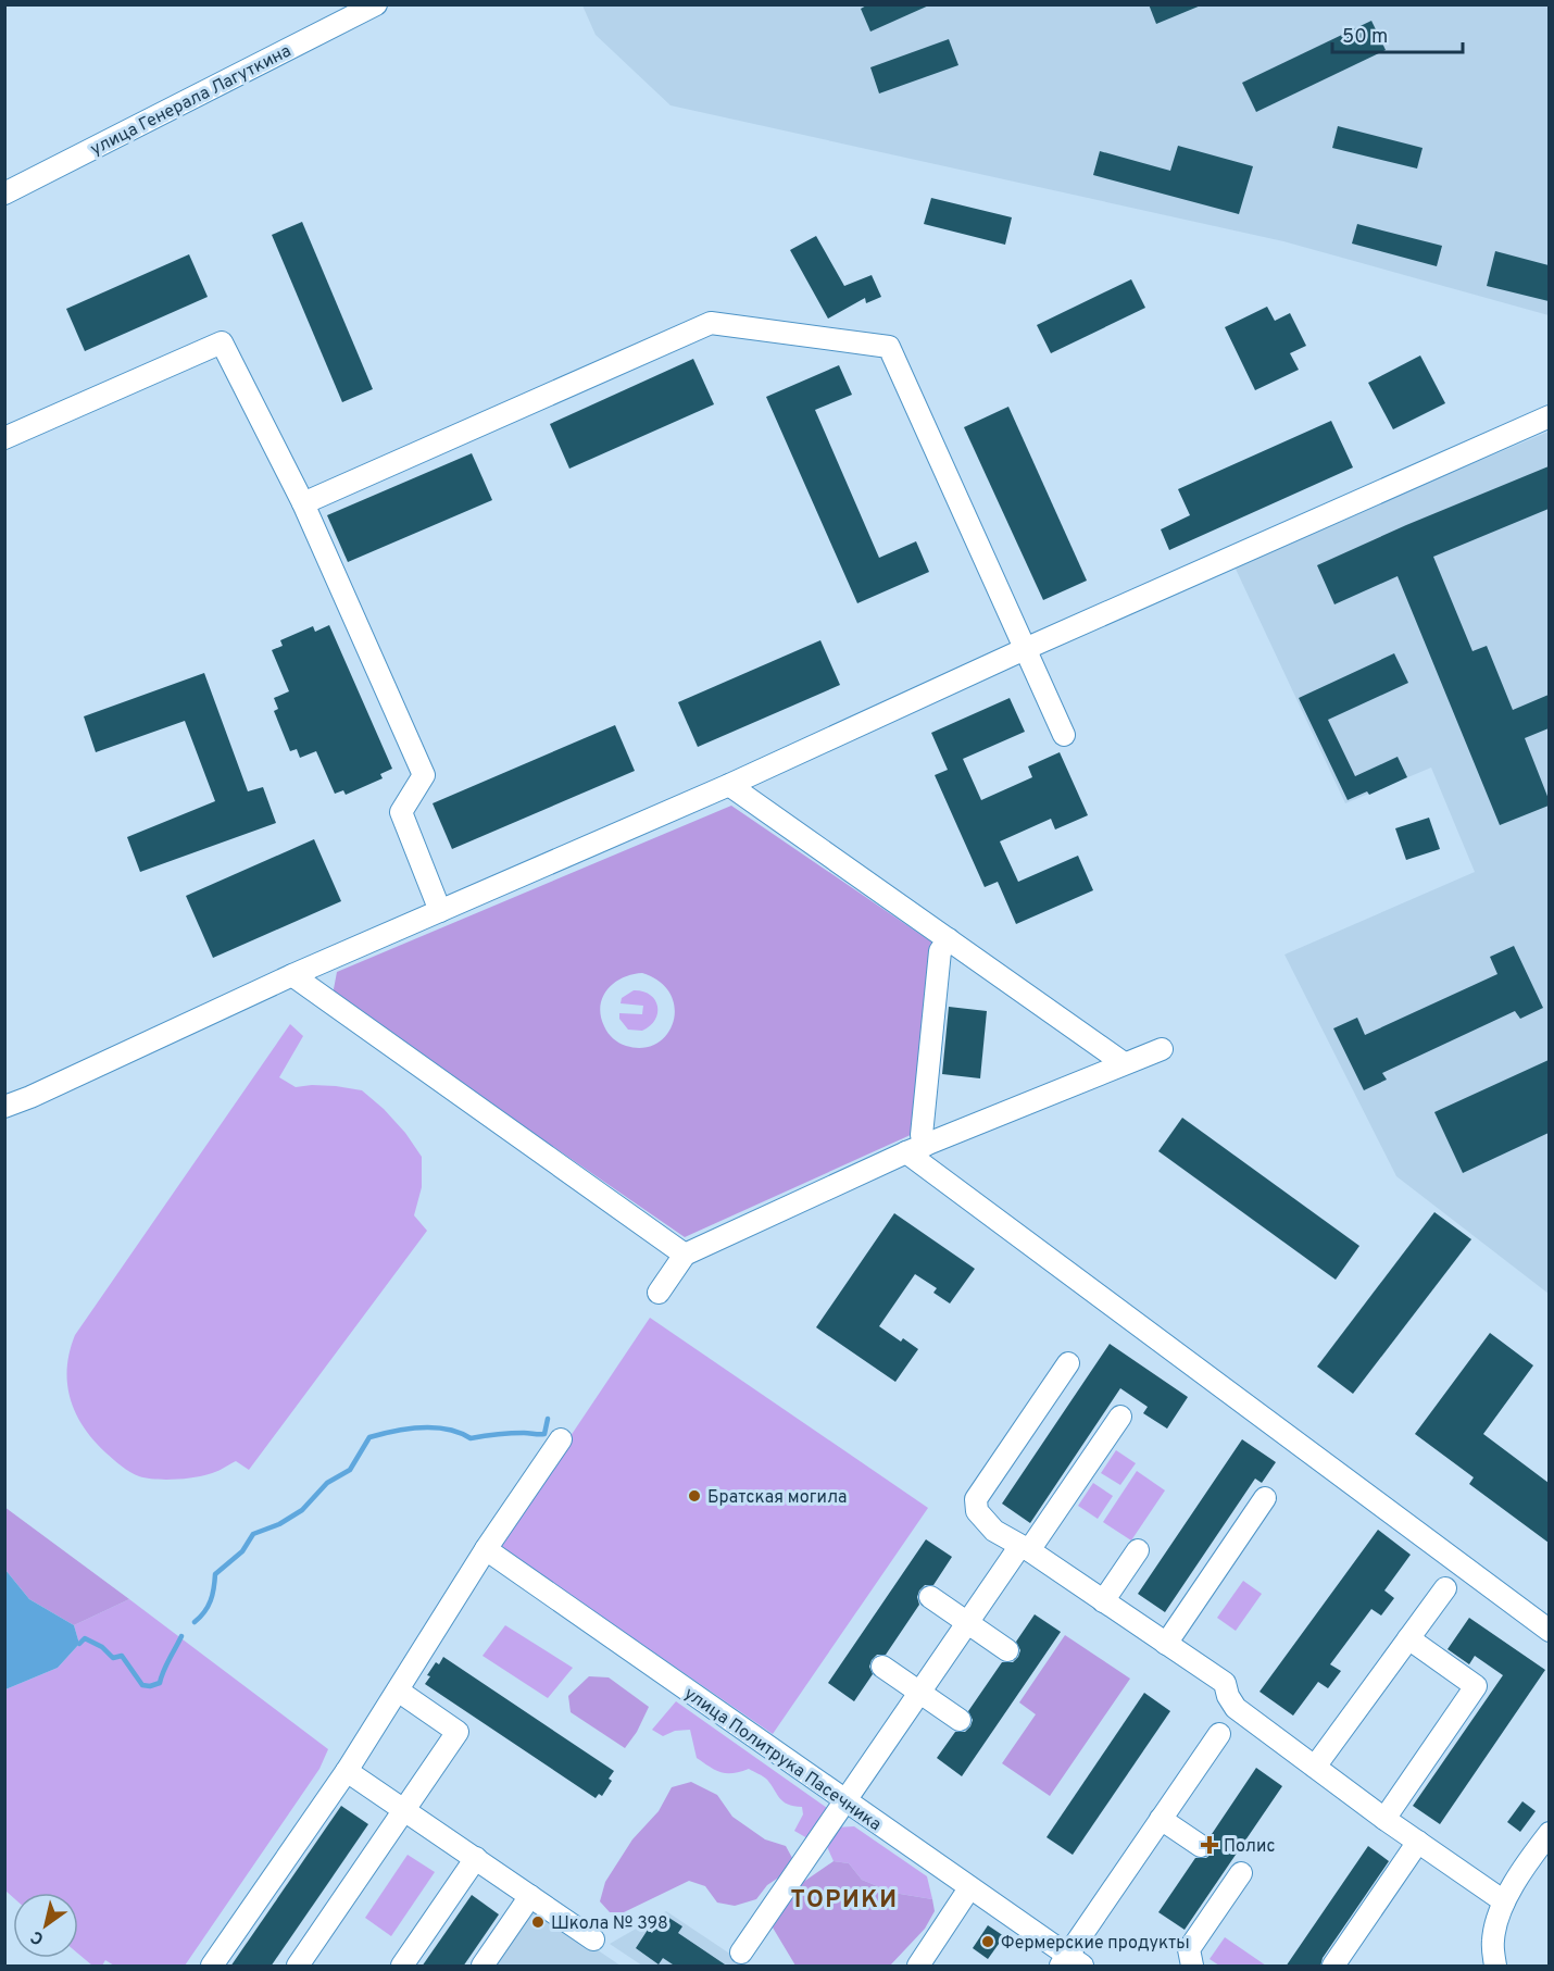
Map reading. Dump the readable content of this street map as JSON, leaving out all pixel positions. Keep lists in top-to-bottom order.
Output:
{
  "streets": {
    "street": ["улица Генерала Лагуткина", "улица Политрука Пасечника"]
  },
  "districts": ["ТОРИКИ"],
  "places": {
    "other": ["Братская могила", "Школа № 398", "Фермерские продукты"],
    "health": ["Полис"]
  },
  "scale_bar": "50 m",
  "north": "bottom left"
}
